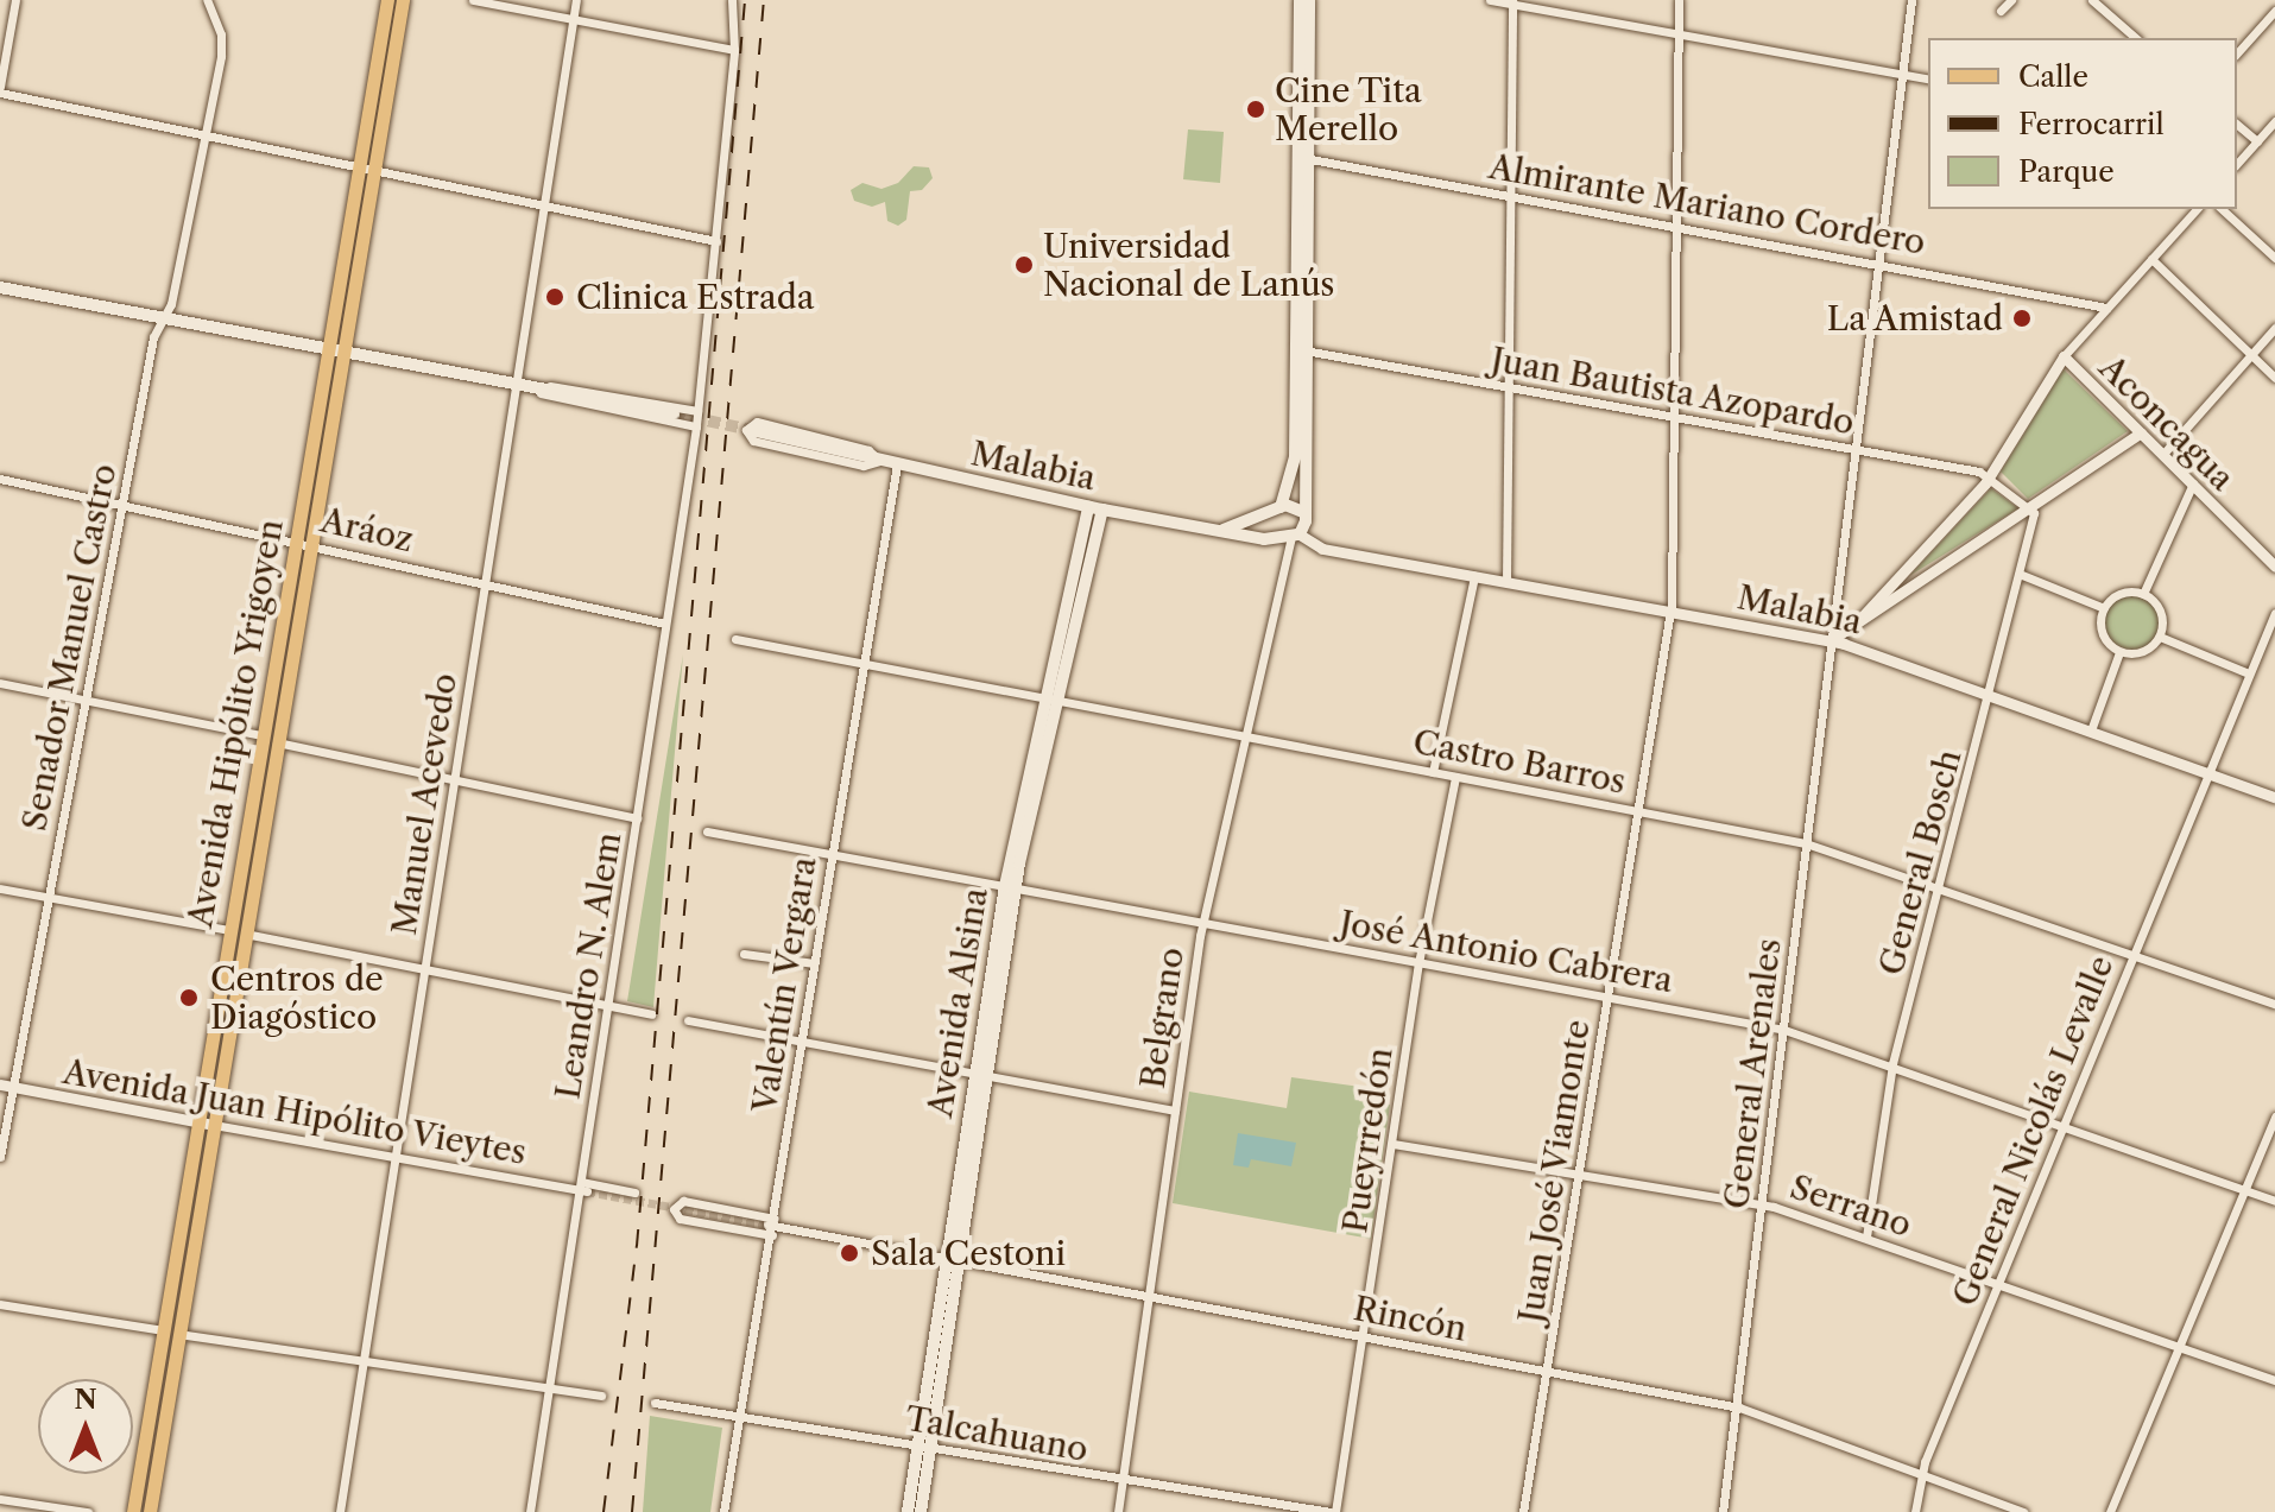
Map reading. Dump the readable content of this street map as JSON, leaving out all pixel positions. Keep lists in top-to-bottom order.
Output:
{
  "streets": {
    "main road": ["Malabia", "Avenida Hipólito Yrigoyen", "Avenida Alsina"],
    "street": [
      "Almirante Mariano Cordero",
      "Juan Bautista Azopardo",
      "Aconcagua",
      "Aráoz",
      "Senador Manuel Castro",
      "Castro Barros",
      "Manuel Acevedo",
      "General Bosch",
      "José Antonio Cabrera",
      "Leandro N. Alem",
      "Valentín Vergara",
      "Belgrano",
      "General Arenales",
      "Avenida Juan Hipólito Vieytes",
      "General Nicolás Levalle",
      "Pueyrredón",
      "Juan José Viamonte",
      "Serrano",
      "Rincón",
      "Talcahuano"
    ]
  },
  "crossings": [
    ["Almirante Mariano Cordero", "General Arenales"],
    ["Almirante Mariano Cordero", "Juan José Viamonte"],
    ["Juan Bautista Azopardo", "General Bosch"],
    ["Juan Bautista Azopardo", "General Arenales"],
    ["Juan Bautista Azopardo", "Juan José Viamonte"],
    ["Malabia", "General Bosch"],
    ["Malabia", "Valentín Vergara"],
    ["Malabia", "Avenida Alsina"],
    ["Malabia", "Belgrano"],
    ["Malabia", "General Arenales"],
    ["Malabia", "General Nicolás Levalle"],
    ["Malabia", "Juan José Viamonte"],
    ["Aráoz", "Senador Manuel Castro"],
    ["Aráoz", "Avenida Hipólito Yrigoyen"],
    ["Aráoz", "Manuel Acevedo"],
    ["Aráoz", "Leandro N. Alem"],
    ["Senador Manuel Castro", "Avenida Juan Hipólito Vieytes"],
    ["Avenida Hipólito Yrigoyen", "Avenida Juan Hipólito Vieytes"],
    ["Castro Barros", "General Bosch"],
    ["Castro Barros", "Valentín Vergara"],
    ["Castro Barros", "Avenida Alsina"],
    ["Castro Barros", "Belgrano"],
    ["Castro Barros", "General Arenales"],
    ["Castro Barros", "General Nicolás Levalle"],
    ["Castro Barros", "Pueyrredón"],
    ["Castro Barros", "Juan José Viamonte"],
    ["Manuel Acevedo", "Avenida Juan Hipólito Vieytes"],
    ["General Bosch", "José Antonio Cabrera"],
    ["General Bosch", "Serrano"],
    ["José Antonio Cabrera", "Valentín Vergara"],
    ["José Antonio Cabrera", "Avenida Alsina"],
    ["José Antonio Cabrera", "Belgrano"],
    ["José Antonio Cabrera", "General Arenales"],
    ["José Antonio Cabrera", "General Nicolás Levalle"],
    ["José Antonio Cabrera", "Pueyrredón"],
    ["José Antonio Cabrera", "Juan José Viamonte"],
    ["Leandro N. Alem", "Avenida Juan Hipólito Vieytes"],
    ["Valentín Vergara", "Rincón"],
    ["Valentín Vergara", "Talcahuano"],
    ["Avenida Alsina", "Rincón"],
    ["Avenida Alsina", "Talcahuano"],
    ["Belgrano", "Rincón"],
    ["Belgrano", "Talcahuano"],
    ["General Arenales", "Serrano"],
    ["General Arenales", "Rincón"],
    ["General Nicolás Levalle", "Serrano"],
    ["General Nicolás Levalle", "Rincón"],
    ["Pueyrredón", "Serrano"],
    ["Pueyrredón", "Rincón"],
    ["Pueyrredón", "Talcahuano"],
    ["Juan José Viamonte", "Serrano"],
    ["Juan José Viamonte", "Rincón"]
  ],
  "places": [
    "Cine Tita Merello",
    "Universidad Nacional de Lanús",
    "Clinica Estrada",
    "La Amistad",
    "Centros de Diagóstico",
    "Sala Cestoni"
  ],
  "legend": ["Calle", "Ferrocarril", "Parque"],
  "north": "top"
}
